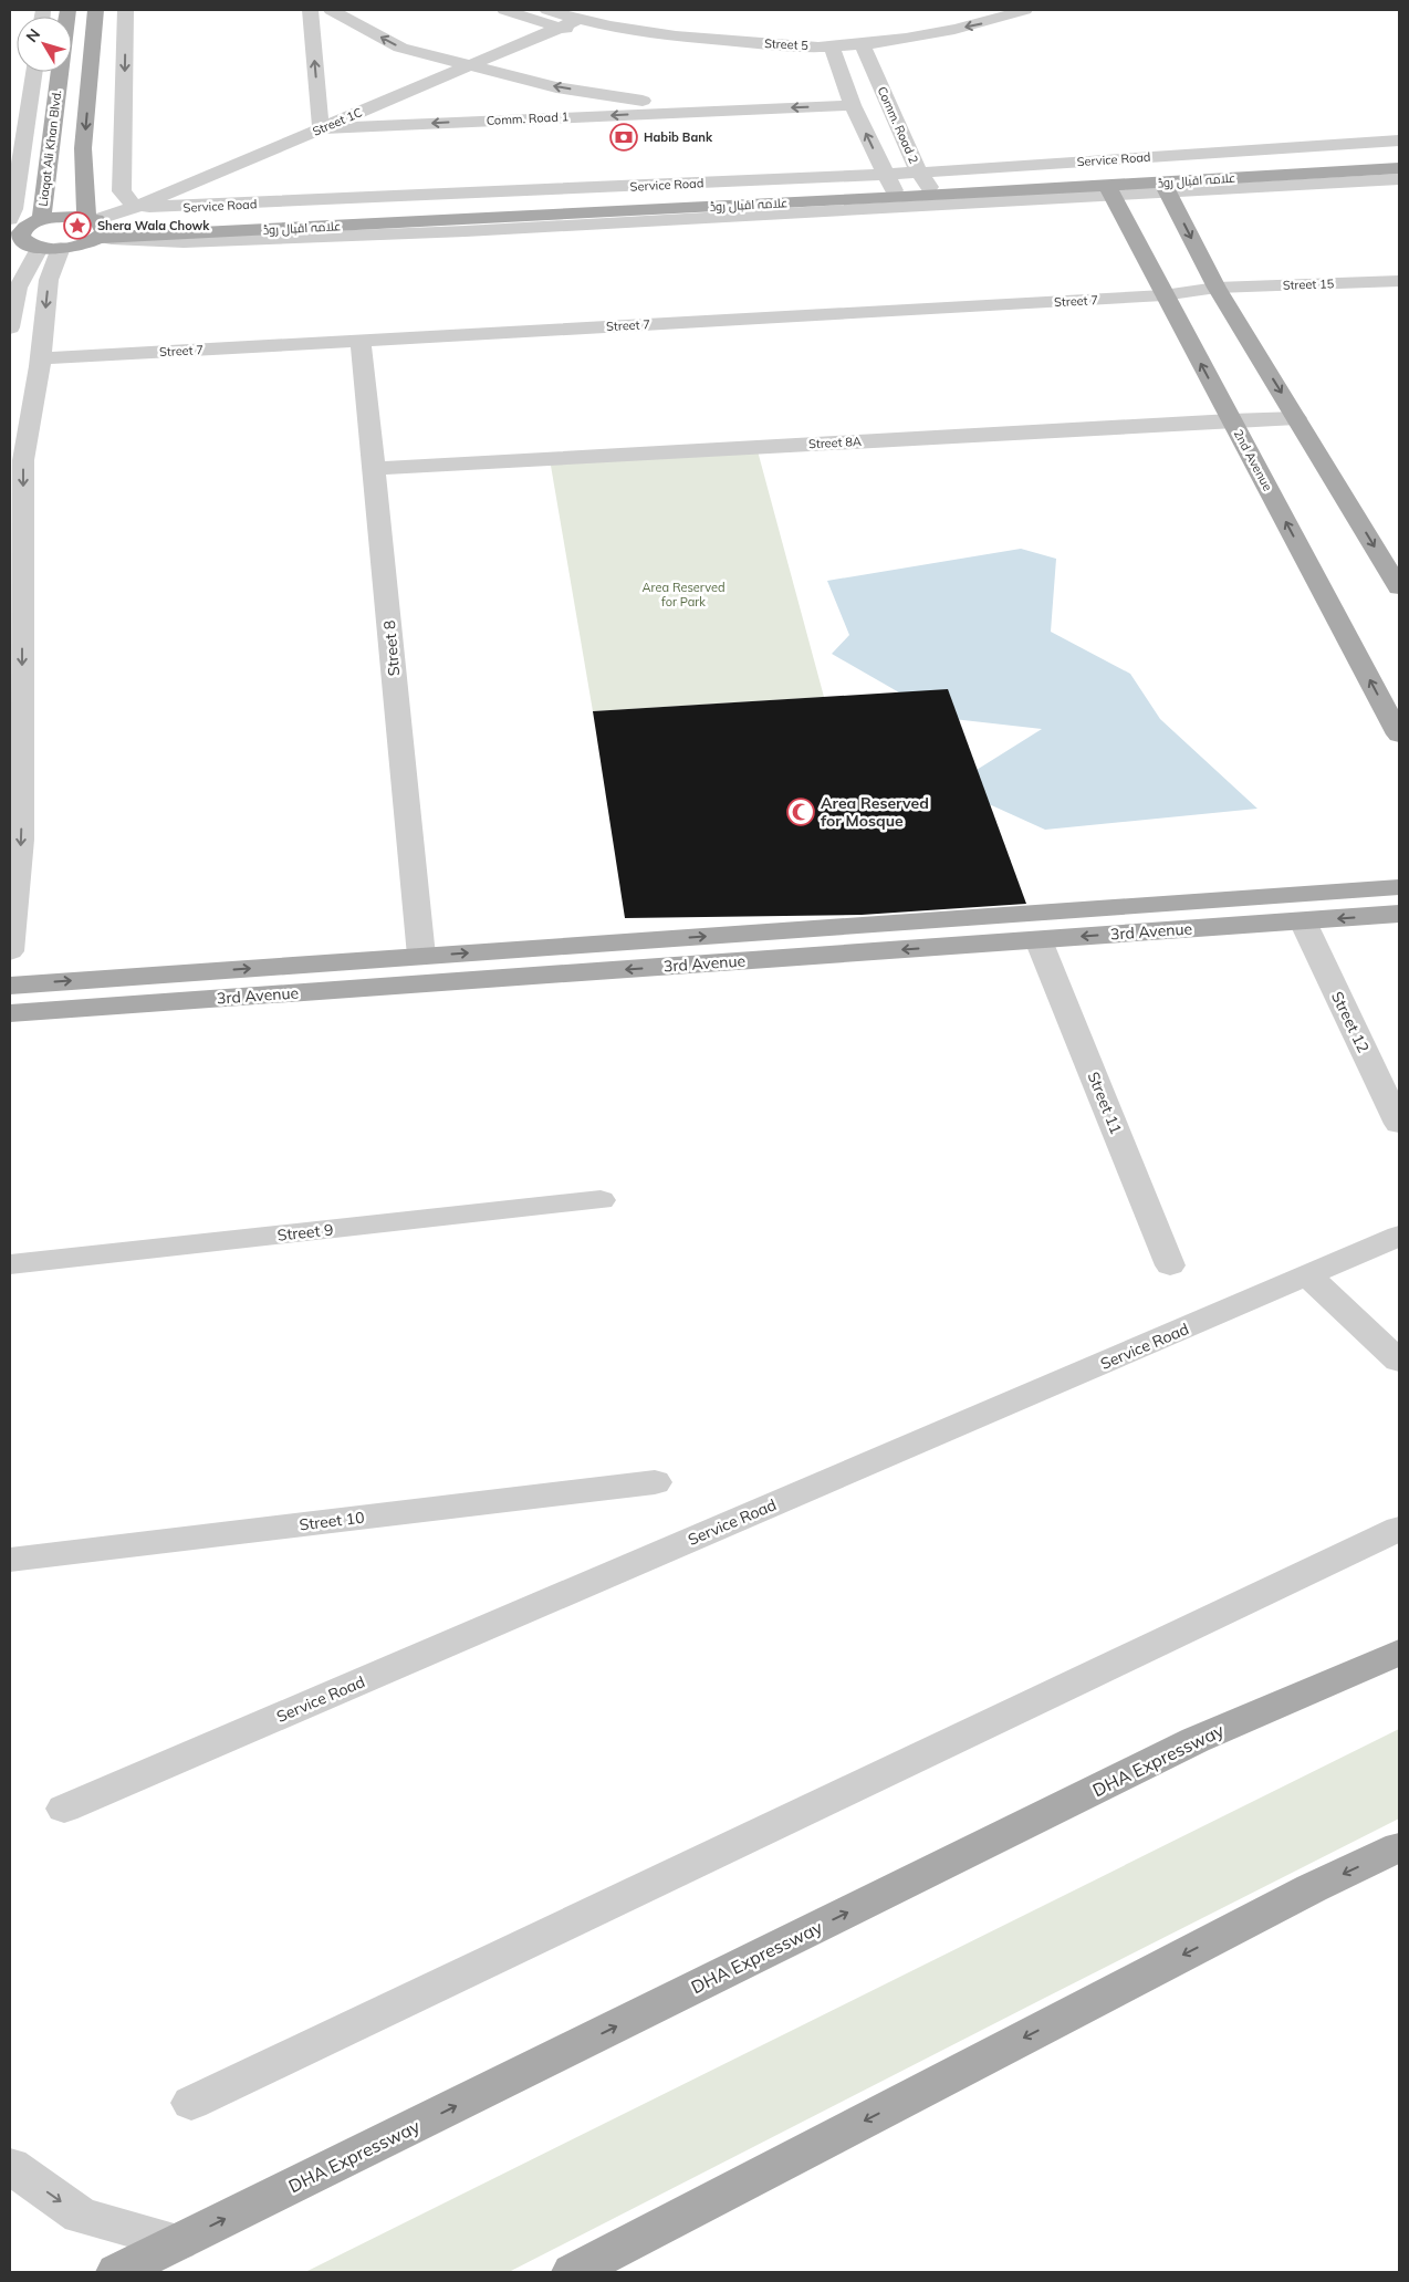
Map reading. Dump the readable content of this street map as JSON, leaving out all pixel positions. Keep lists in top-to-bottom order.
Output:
{
  "streets": {
    "main road": [
      "Liaqat Ali Khan Blvd.",
      "علامہ اقبال روڈ",
      "2nd Avenue",
      "3rd Avenue",
      "DHA Expressway"
    ],
    "street": [
      "Street 5",
      "Comm. Road 1",
      "Street 1C",
      "Comm. Road 2",
      "Service Road",
      "Street 15",
      "Street 7",
      "Street 8A",
      "Street 8",
      "Street 12",
      "Street 11",
      "Street 9",
      "Street 10"
    ]
  },
  "crossings": [
    ["Street 5", "Street 1C"],
    ["Street 5", "Comm. Road 2"],
    ["Comm. Road 1", "Street 1C"],
    ["Street 1C", "Service Road"],
    ["Comm. Road 2", "Service Road"],
    ["Service Road", "علامہ اقبال روڈ"],
    ["Service Road", "2nd Avenue"],
    ["Street 15", "Street 7"],
    ["Street 7", "2nd Avenue"],
    ["Street 7", "Street 8"],
    ["Street 8A", "2nd Avenue"],
    ["Street 8A", "Street 8"],
    ["Street 8", "3rd Avenue"],
    ["3rd Avenue", "Street 12"],
    ["3rd Avenue", "Street 11"]
  ],
  "parks": ["Area Reserved for Park"],
  "places": {
    "bank": ["Habib Bank"],
    "place": ["Shera Wala Chowk"],
    "mosque": ["Area Reserved for Mosque"]
  },
  "north": "top left"
}
